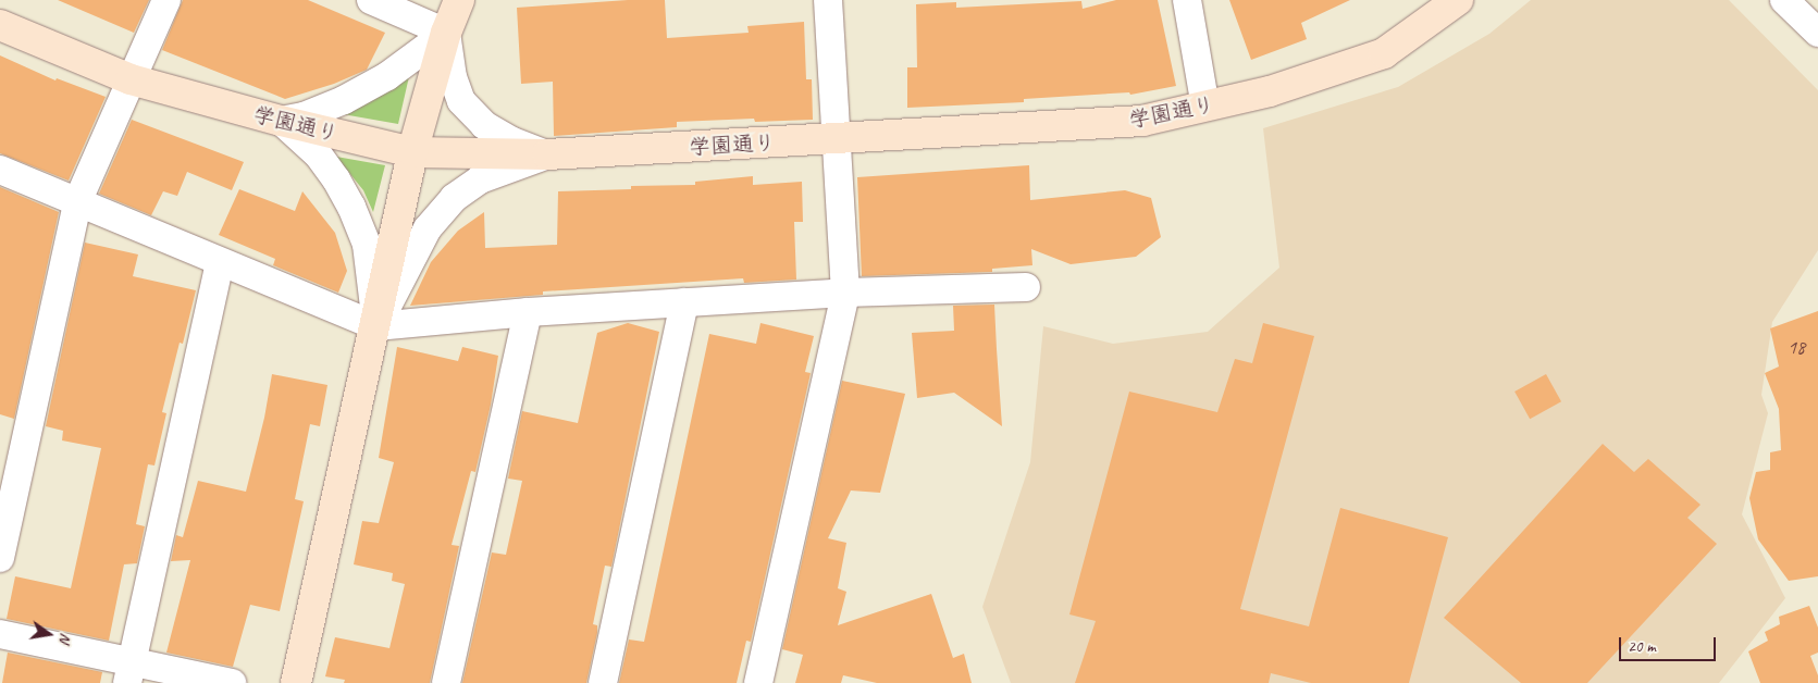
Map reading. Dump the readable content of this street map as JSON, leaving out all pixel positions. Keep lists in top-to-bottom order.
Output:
{
  "streets": {
    "street": ["学園通り"]
  },
  "house_numbers": ["18"],
  "scale_bar": "20 m",
  "north": "right"
}
